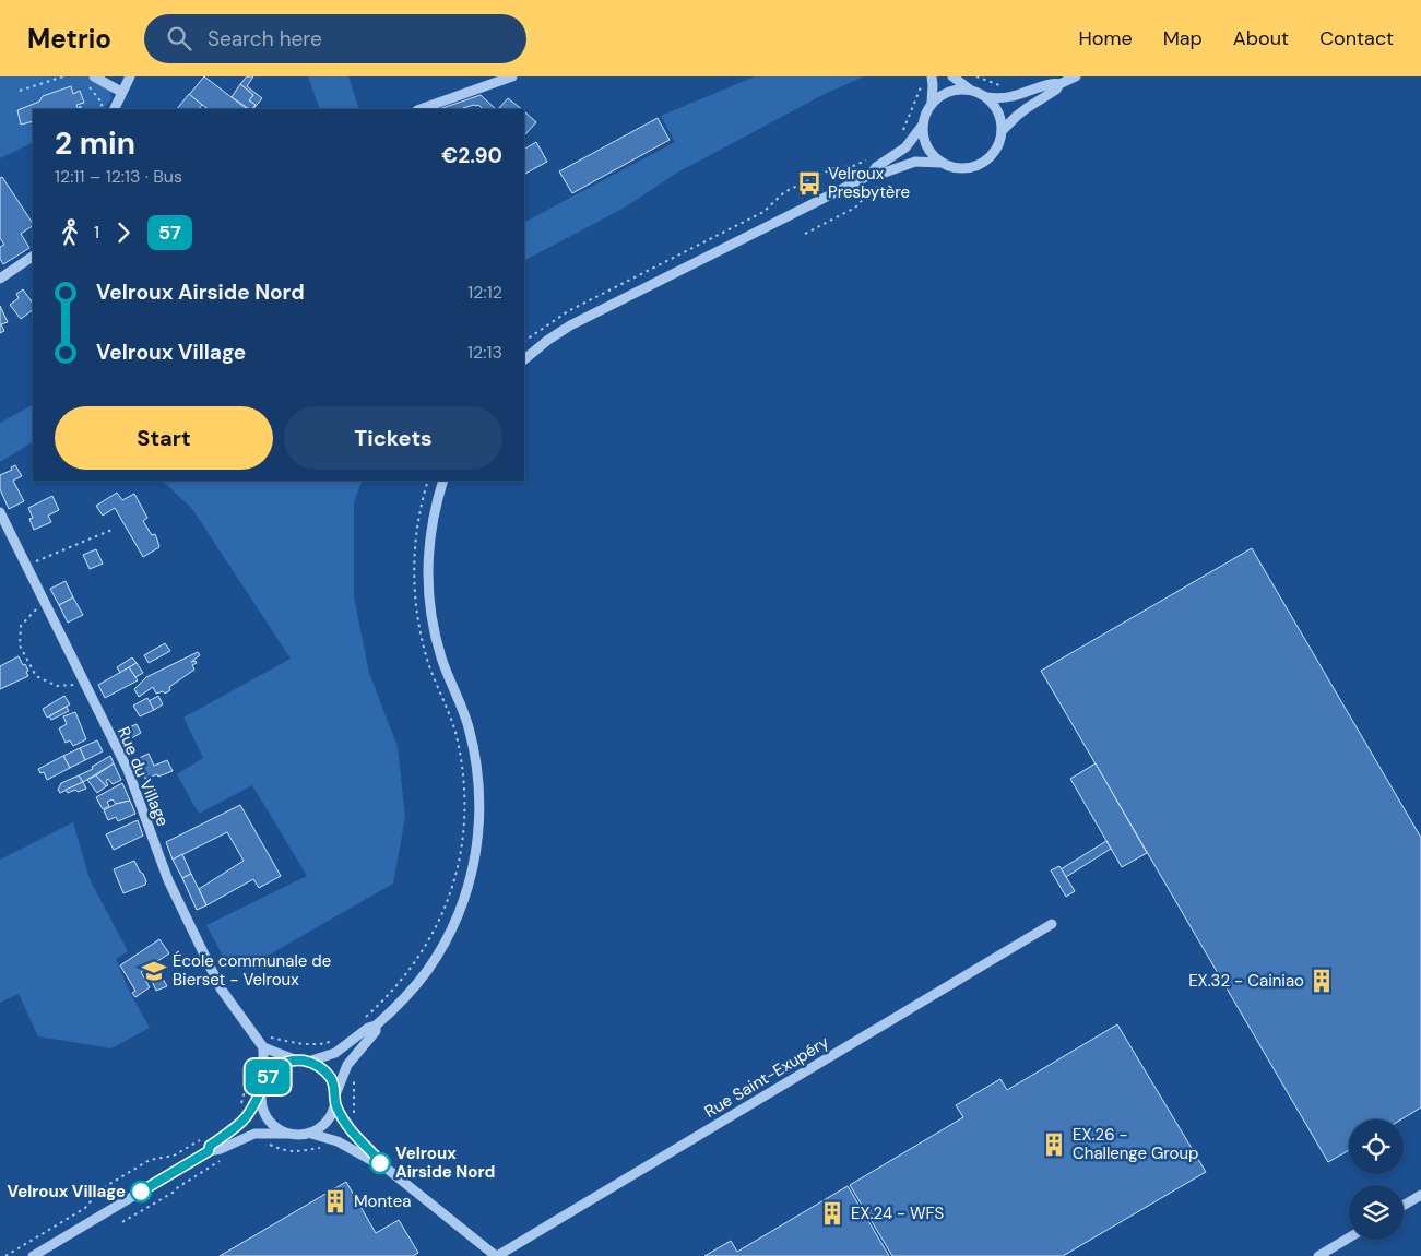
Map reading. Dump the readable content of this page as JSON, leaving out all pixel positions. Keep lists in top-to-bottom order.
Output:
{
  "streets": {
    "street": ["Rue du Village", "Rue Saint-Exupéry"]
  },
  "places": {
    "bus stop": ["Velroux Presbytère"],
    "school or university": ["École communale de Bierset - Velroux"],
    "building": [
      "EX.32 - Cainiao",
      "EX.26 - Challenge Group",
      "Montea",
      "EX.24 - WFS"
    ],
    "other": ["Velroux Airside Nord", "Velroux Village"]
  },
  "lines": ["bus line 57"],
  "page": {
    "header": "Metrio",
    "search": "Search here",
    "nav": [
      "Home",
      "Map",
      "About",
      "Contact"
    ],
    "on_map": "57",
    "heading": ["2 min", "12:11 – 12:13 · Bus", "€2.90"],
    "legs": ["1", "57"],
    "list": [
      {
        "name": "Velroux Airside Nord",
        "value": "12:12"
      },
      {
        "name": "Velroux Village",
        "value": "12:13"
      }
    ],
    "buttons": ["Start", "Tickets"]
  }
}
